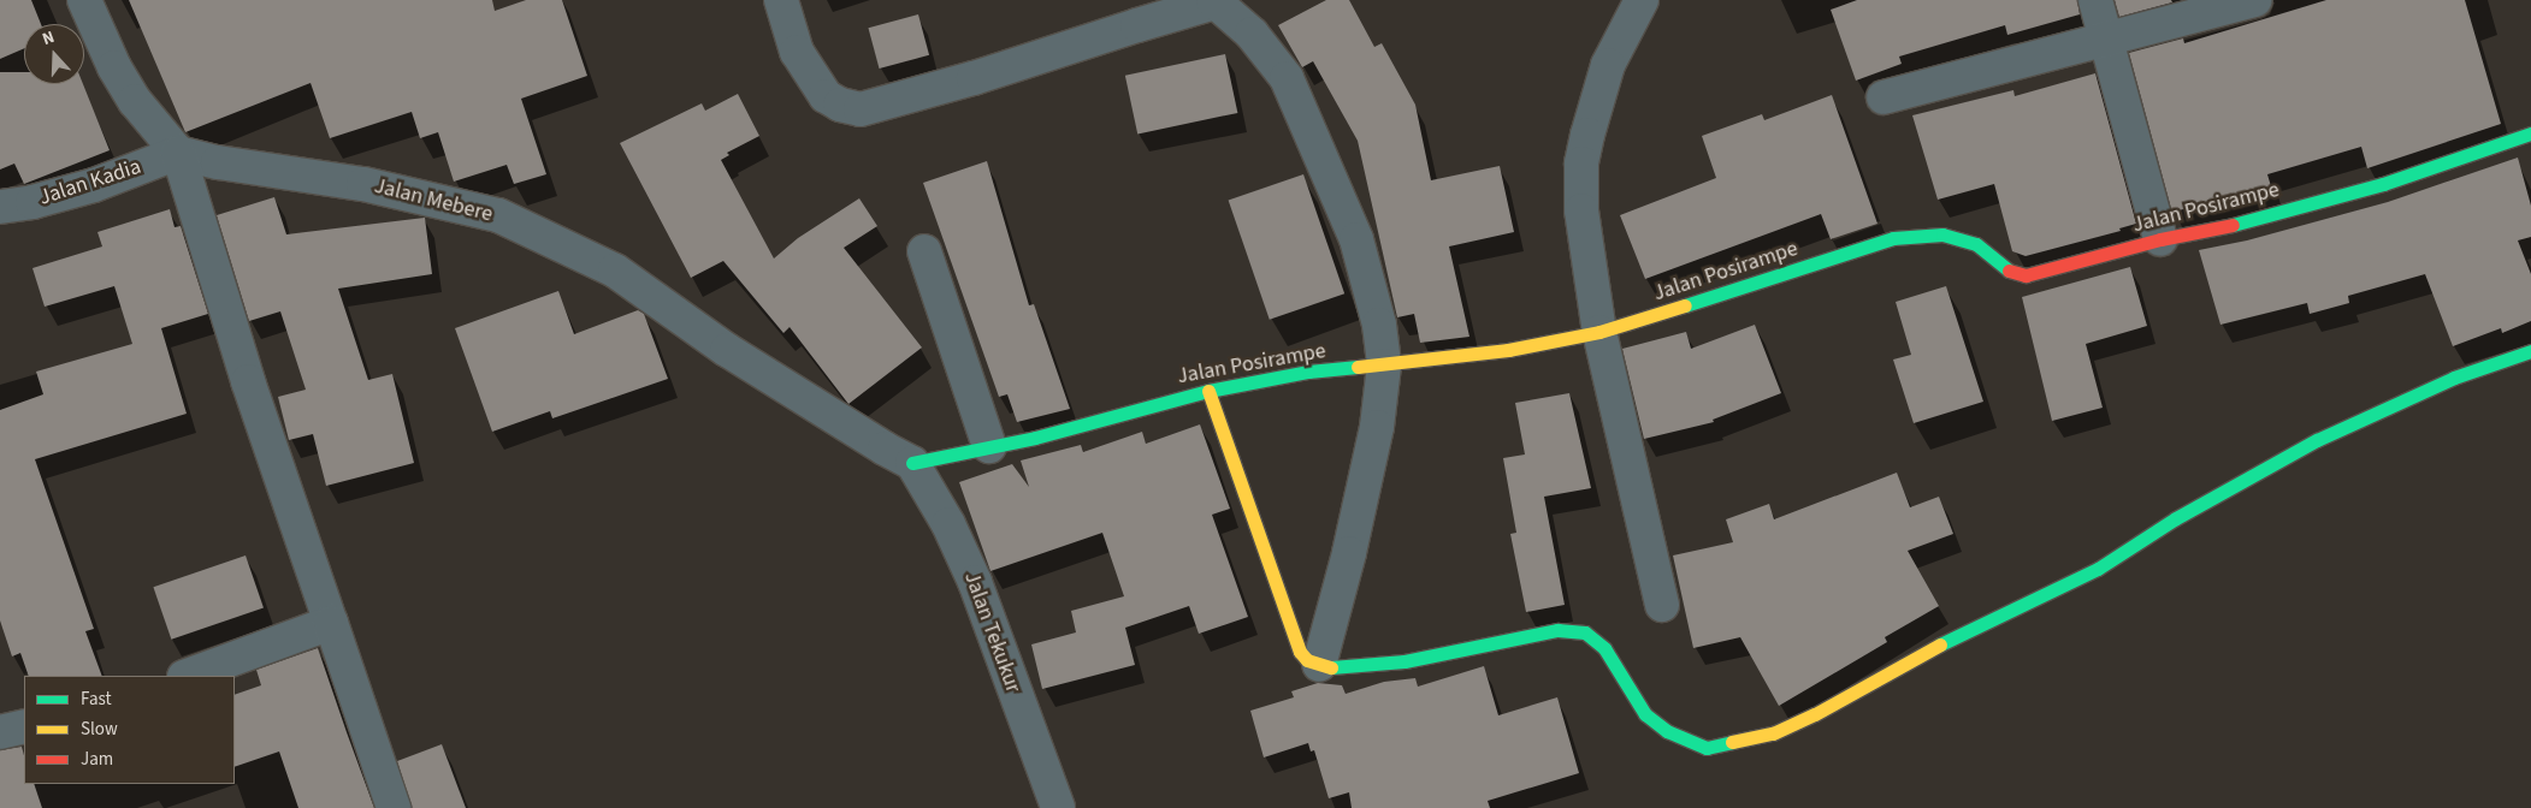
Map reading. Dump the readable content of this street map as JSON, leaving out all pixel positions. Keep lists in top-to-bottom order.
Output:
{
  "streets": {
    "street": [
      "Jalan Kadia",
      "Jalan Mebere",
      "Jalan Posirampe",
      "Jalan Tekukur"
    ]
  },
  "crossings": [
    ["Jalan Kadia", "Jalan Mebere"],
    ["Jalan Mebere", "Jalan Posirampe"],
    ["Jalan Mebere", "Jalan Tekukur"],
    ["Jalan Posirampe", "Jalan Tekukur"]
  ],
  "legend": ["Fast", "Slow", "Jam"],
  "north": "top"
}
